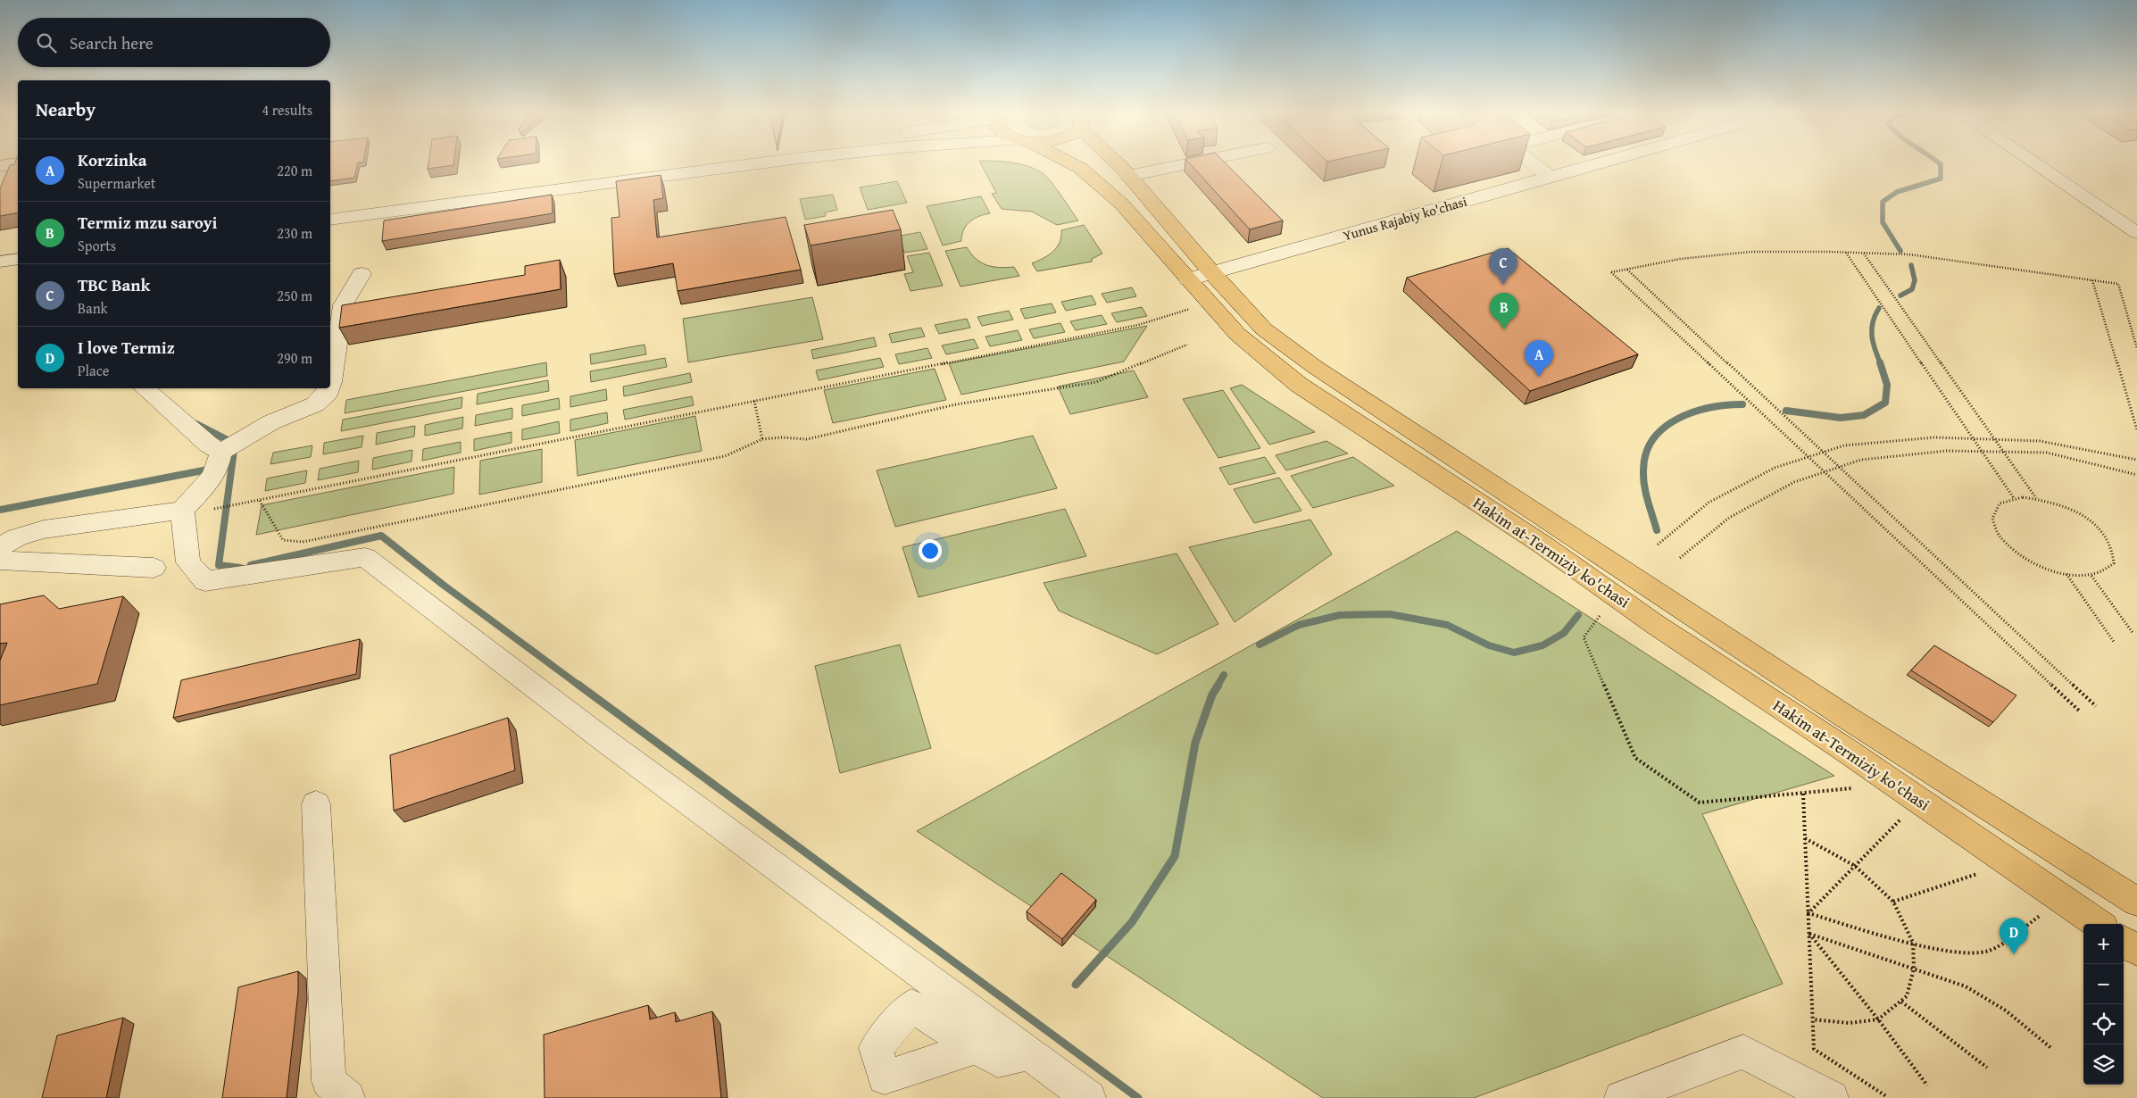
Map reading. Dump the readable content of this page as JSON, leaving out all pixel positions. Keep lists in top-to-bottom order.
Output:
{
  "streets": {
    "main road": ["Hakim at-Termiziy ko'chasi"],
    "street": ["Yunus Rajabiy ko'chasi"]
  },
  "crossings": [
    ["Yunus Rajabiy ko'chasi", "Hakim at-Termiziy ko'chasi"]
  ],
  "page": {
    "search": "Search here",
    "heading": ["Nearby", "4 results"],
    "list": [
      {
        "mark": "A",
        "name": "Korzinka",
        "note": "Supermarket",
        "value": "220 m"
      },
      {
        "mark": "B",
        "name": "Termiz mzu saroyi",
        "note": "Sports",
        "value": "230 m"
      },
      {
        "mark": "C",
        "name": "TBC Bank",
        "note": "Bank",
        "value": "250 m"
      },
      {
        "mark": "D",
        "name": "I love Termiz",
        "note": "Place",
        "value": "290 m"
      }
    ],
    "pins": [
      "C",
      "B",
      "A",
      "D"
    ],
    "map_buttons": ["+", "−"]
  }
}
